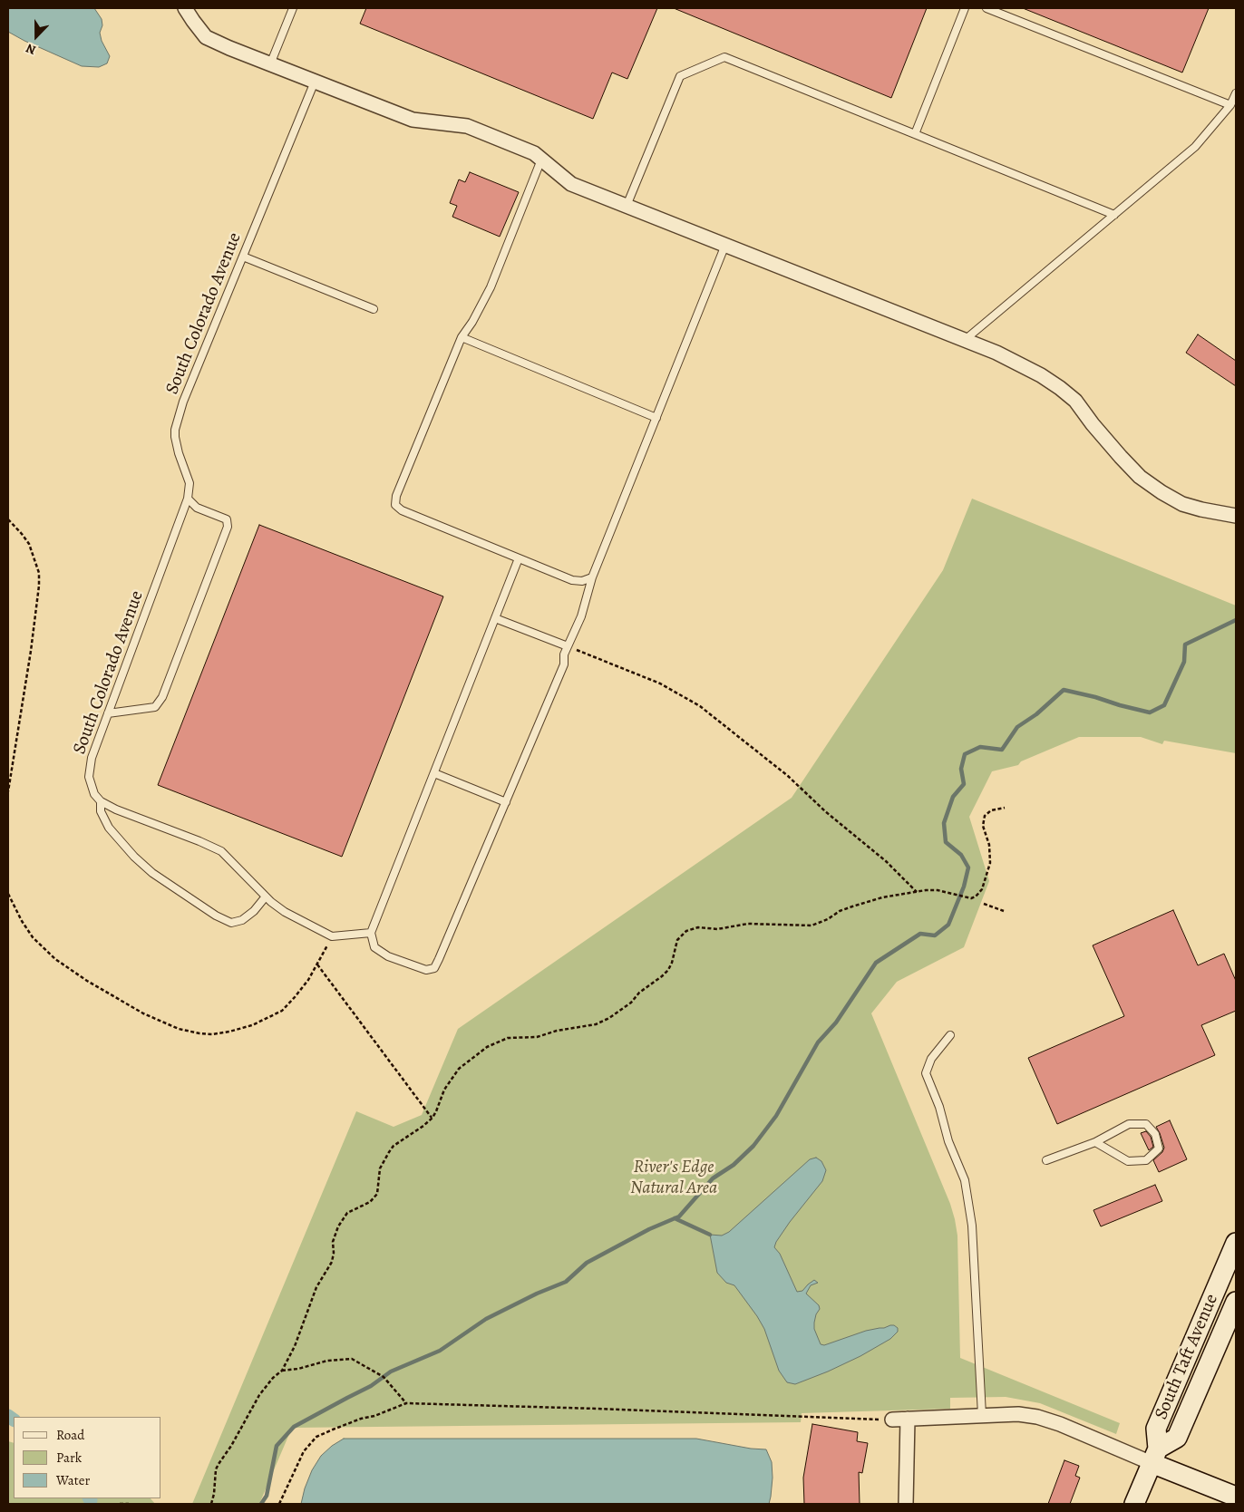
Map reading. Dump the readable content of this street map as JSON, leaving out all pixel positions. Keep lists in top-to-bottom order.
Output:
{
  "streets": {
    "main road": ["South Taft Avenue"],
    "lane": ["South Colorado Avenue"]
  },
  "parks": ["River's Edge Natural Area"],
  "legend": ["Road", "Park", "Water"],
  "north": "bottom"
}
